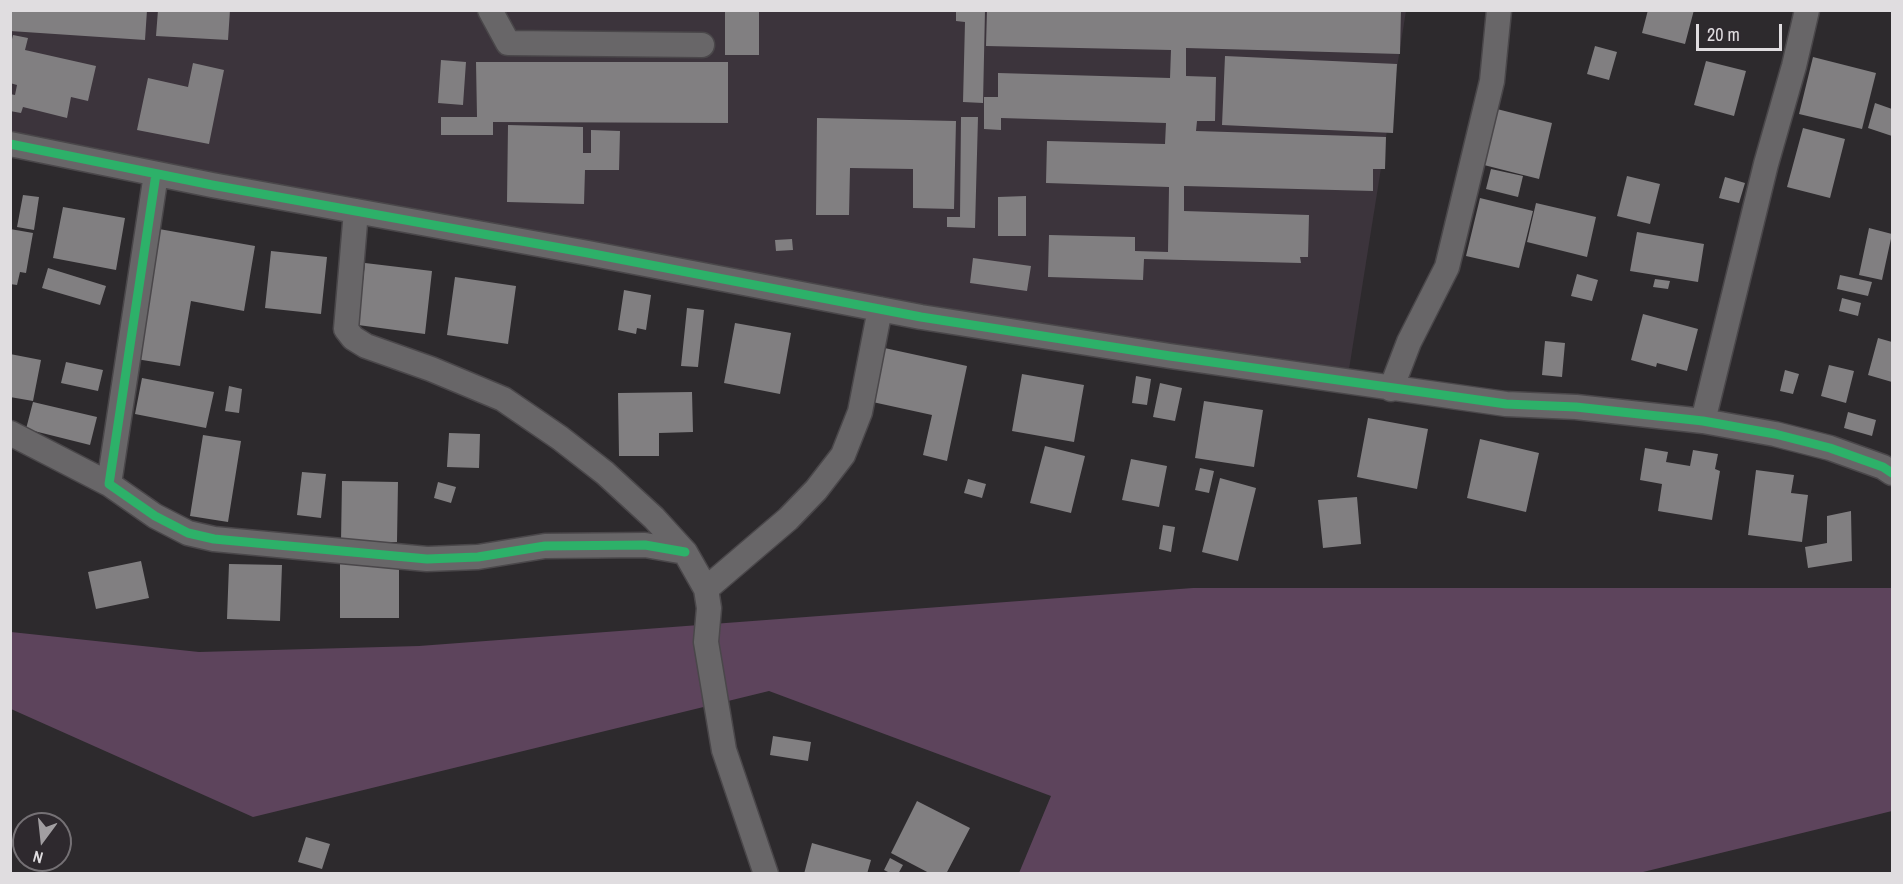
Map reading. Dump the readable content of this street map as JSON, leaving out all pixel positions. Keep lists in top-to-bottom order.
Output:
{
  "scale_bar": "20 m",
  "north": "bottom"
}
